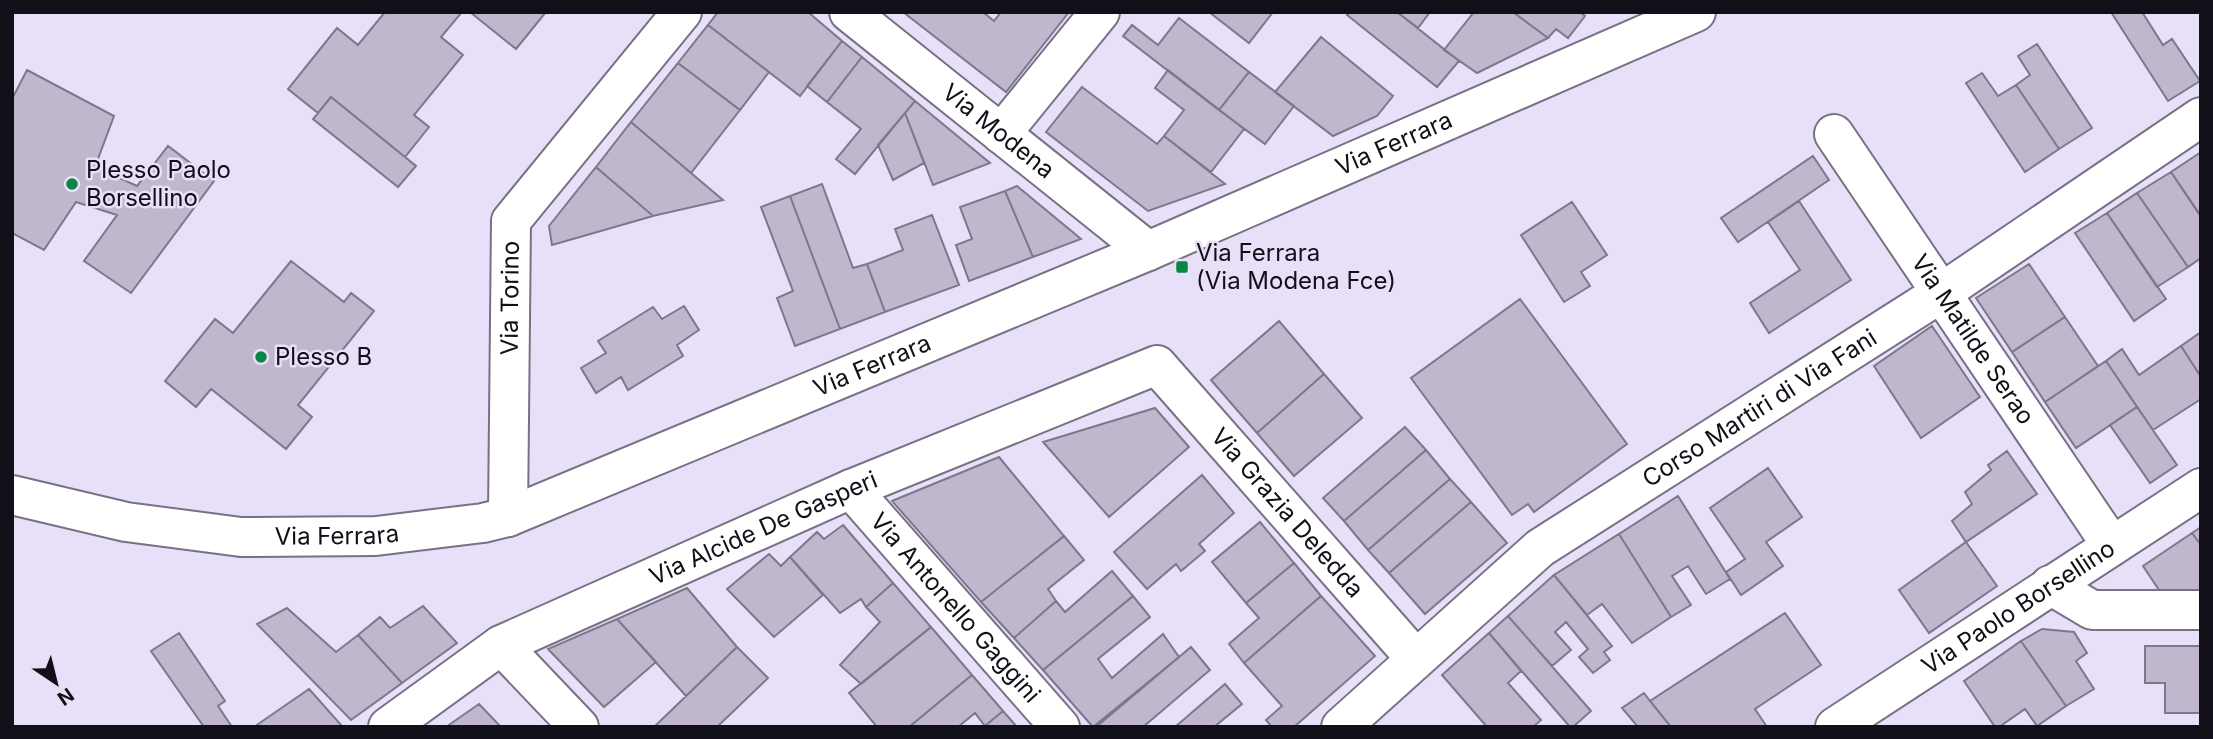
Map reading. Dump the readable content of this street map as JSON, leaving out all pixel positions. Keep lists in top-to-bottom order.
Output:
{
  "streets": {
    "street": [
      "Via Modena",
      "Via Ferrara",
      "Via Torino",
      "Via Matilde Serao",
      "Corso Martiri di Via Fani",
      "Via Grazia Deledda",
      "Via Alcide De Gasperi",
      "Via Paolo Borsellino",
      "Via Antonello Gaggini"
    ]
  },
  "crossings": [
    ["Via Modena", "Via Ferrara"],
    ["Via Ferrara", "Via Torino"],
    ["Via Matilde Serao", "Corso Martiri di Via Fani"],
    ["Via Matilde Serao", "Via Paolo Borsellino"],
    ["Corso Martiri di Via Fani", "Via Grazia Deledda"],
    ["Via Grazia Deledda", "Via Alcide De Gasperi"],
    ["Via Alcide De Gasperi", "Via Antonello Gaggini"]
  ],
  "places": {
    "other": ["Plesso Paolo Borsellino", "Plesso B"],
    "transit": ["Via Ferrara (Via Modena Fce)"]
  },
  "north": "bottom right"
}
